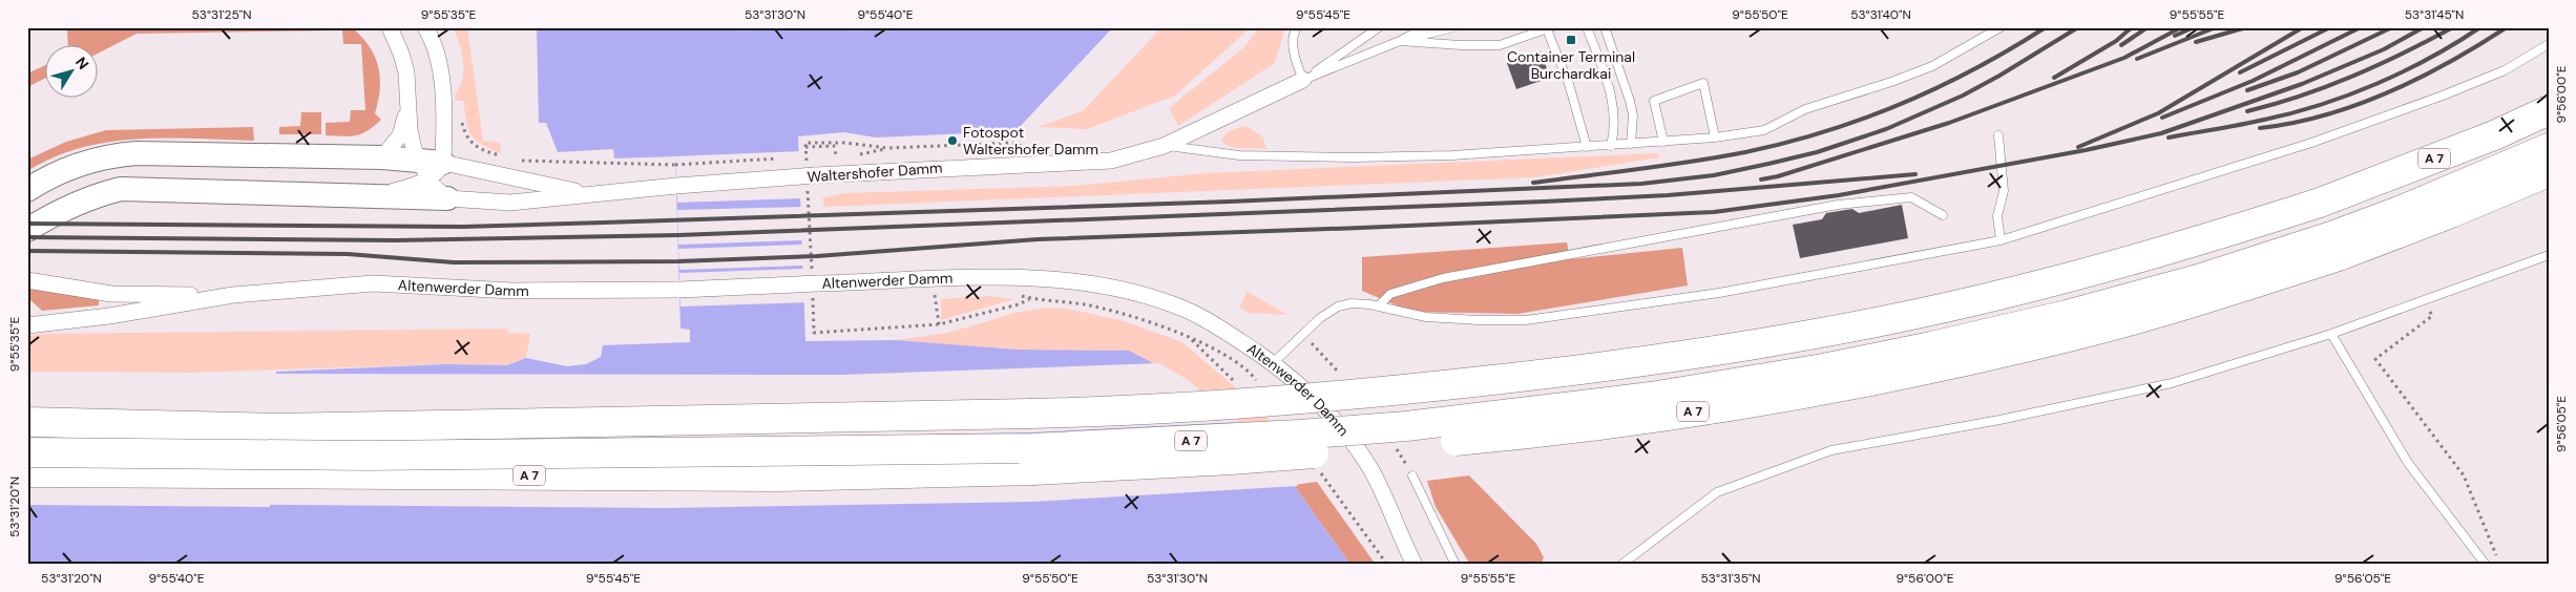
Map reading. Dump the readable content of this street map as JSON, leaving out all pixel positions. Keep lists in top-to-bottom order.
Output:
{
  "streets": {
    "highway": ["A 7"],
    "street": ["Waltershofer Damm", "Altenwerder Damm"]
  },
  "places": {
    "transit": ["Container Terminal Burchardkai"],
    "other": ["Fotospot Waltershofer Damm"]
  },
  "north": "top right",
  "coordinates": [
    "53°31'25\"N",
    "9°55'35\"E",
    "53°31'30\"N",
    "9°55'40\"E",
    "9°55'45\"E",
    "9°55'50\"E",
    "53°31'40\"N",
    "9°55'55\"E",
    "53°31'45\"N",
    "9°56'00\"E",
    "9°56'05\"E",
    "53°31'20\"N",
    "53°31'35\"N"
  ]
}
